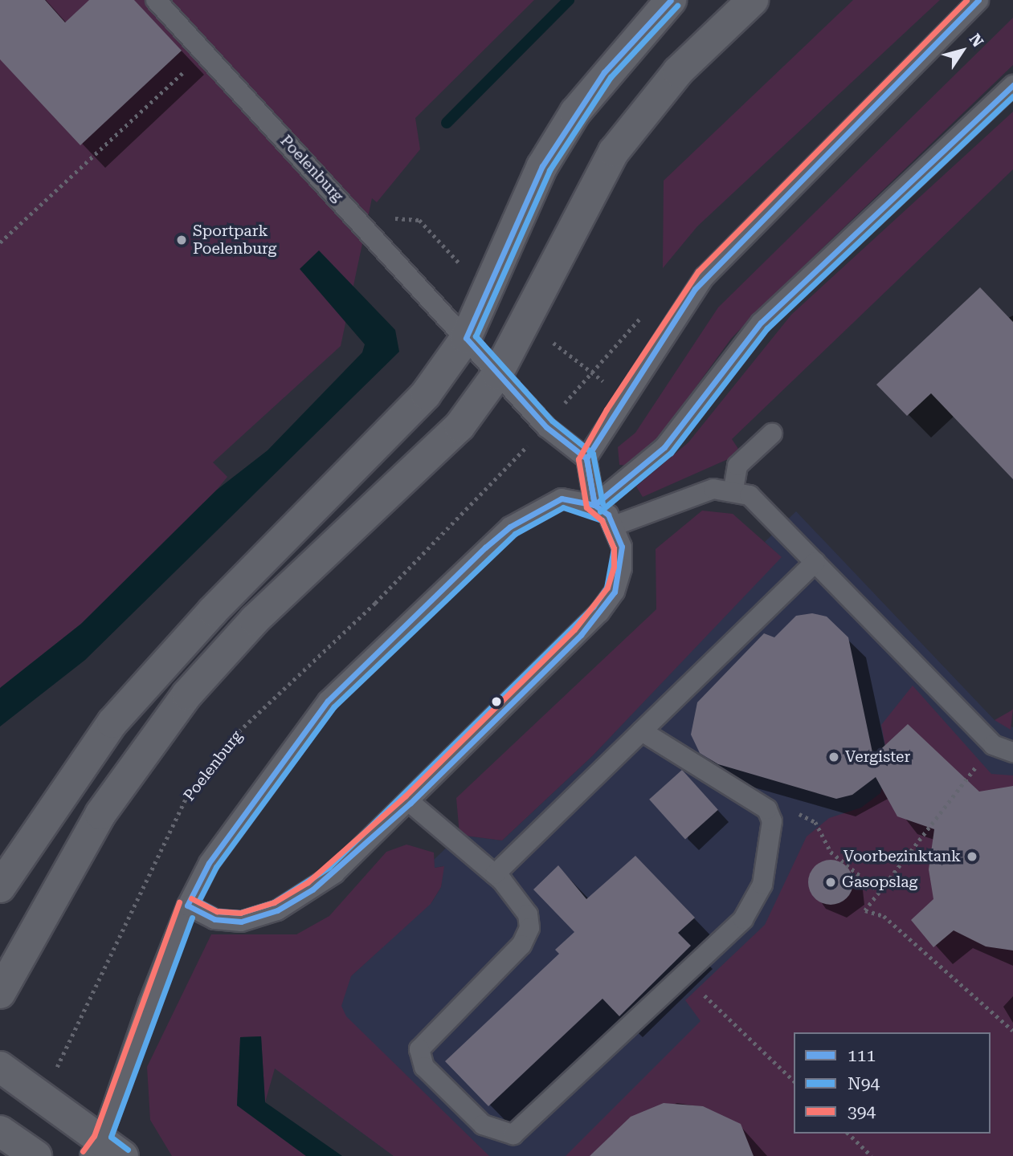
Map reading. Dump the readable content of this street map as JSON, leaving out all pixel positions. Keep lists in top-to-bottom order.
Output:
{
  "streets": {
    "lane": ["Poelenburg"]
  },
  "places": [
    "Sportpark Poelenburg",
    "Vergister",
    "Voorbezinktank",
    "Gasopslag"
  ],
  "lines": ["transit line 111", "transit line 394", "transit line N94"],
  "legend": ["111", "N94", "394"],
  "north": "top right"
}
